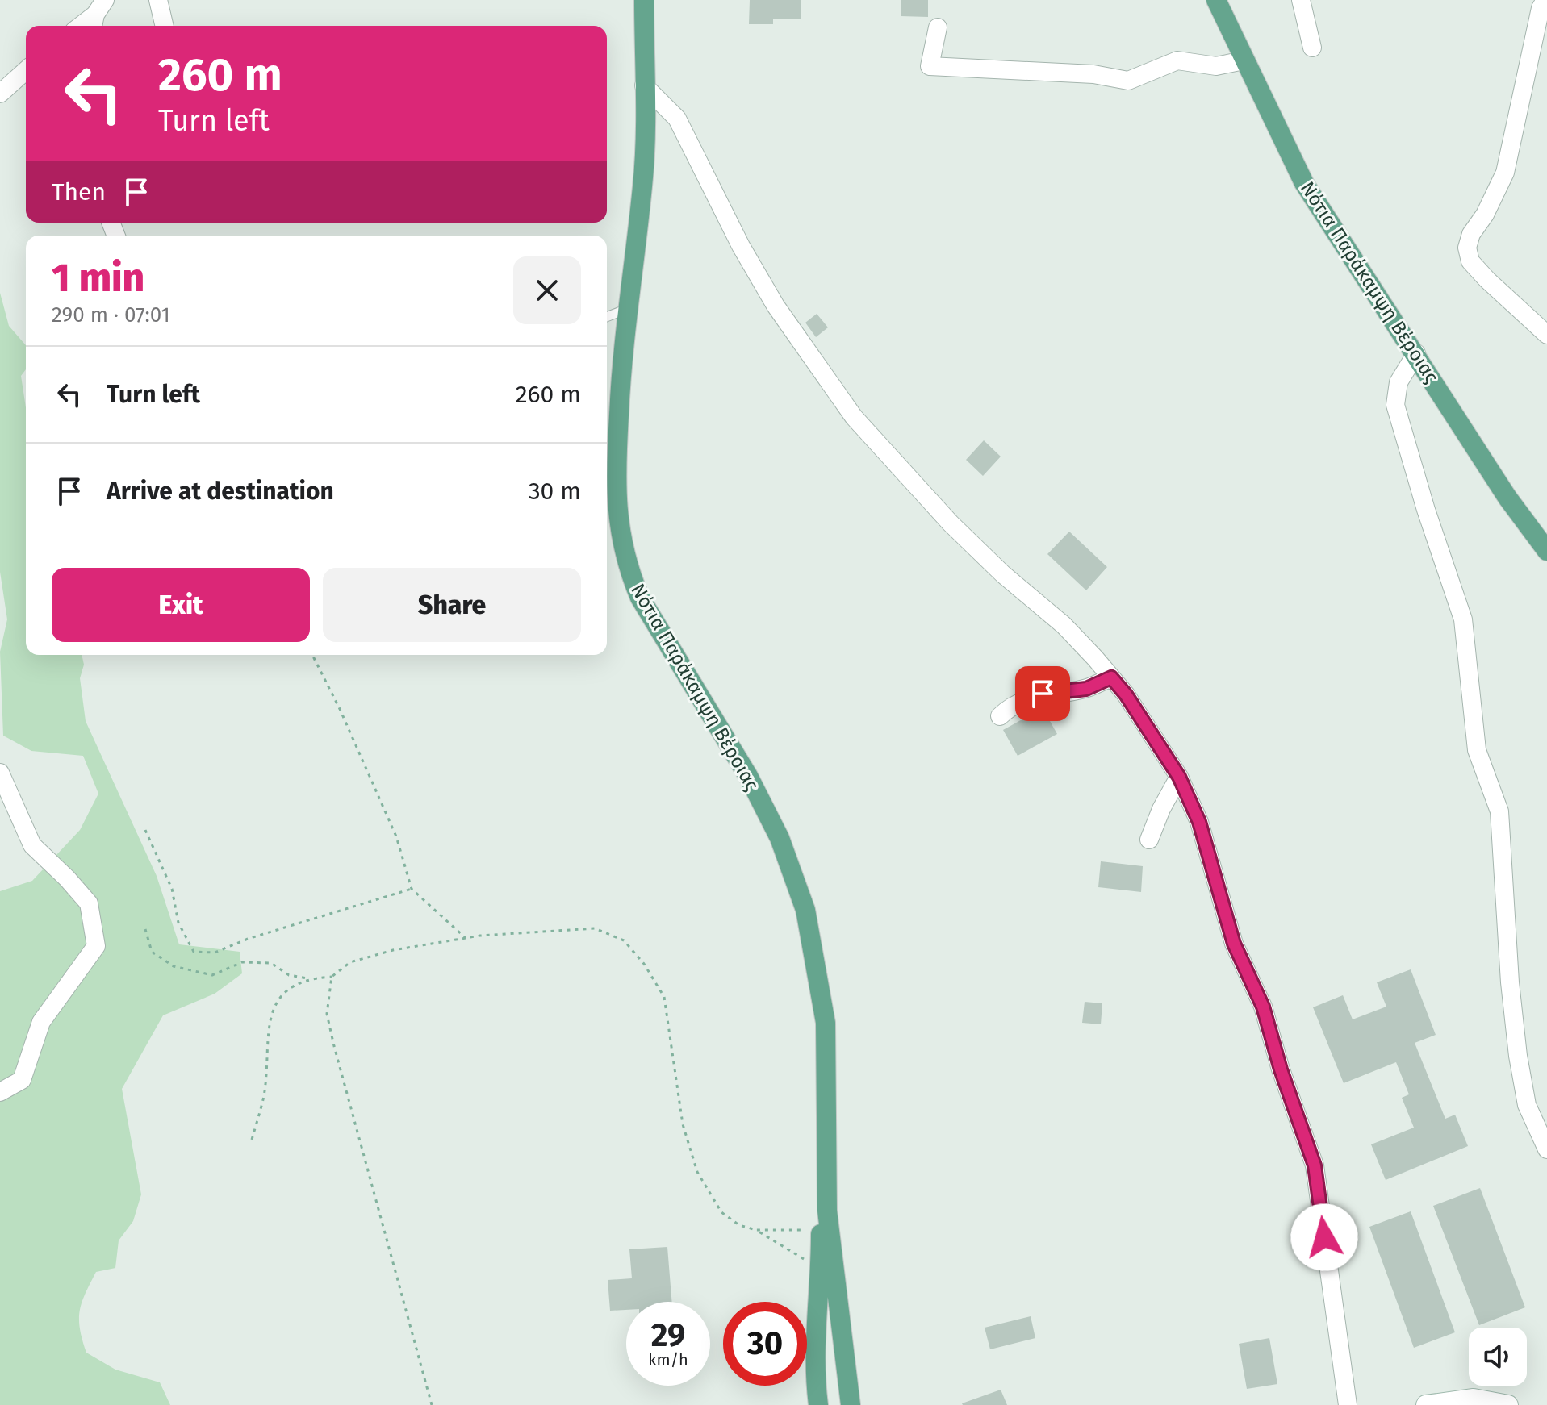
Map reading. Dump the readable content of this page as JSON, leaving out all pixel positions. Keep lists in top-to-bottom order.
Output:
{
  "streets": {
    "main road": ["Νότια Παράκαμψη Βέροιας"]
  },
  "page": {
    "turn": ["260 m", "Turn left"],
    "then": "Then",
    "heading": ["1 min", "290 m · 07:01"],
    "list": [
      {
        "name": "Turn left",
        "value": "260 m"
      },
      {
        "name": "Arrive at destination",
        "value": "30 m"
      }
    ],
    "buttons": ["Exit", "Share"],
    "speed": "29 km/h",
    "limit": "30"
  }
}
